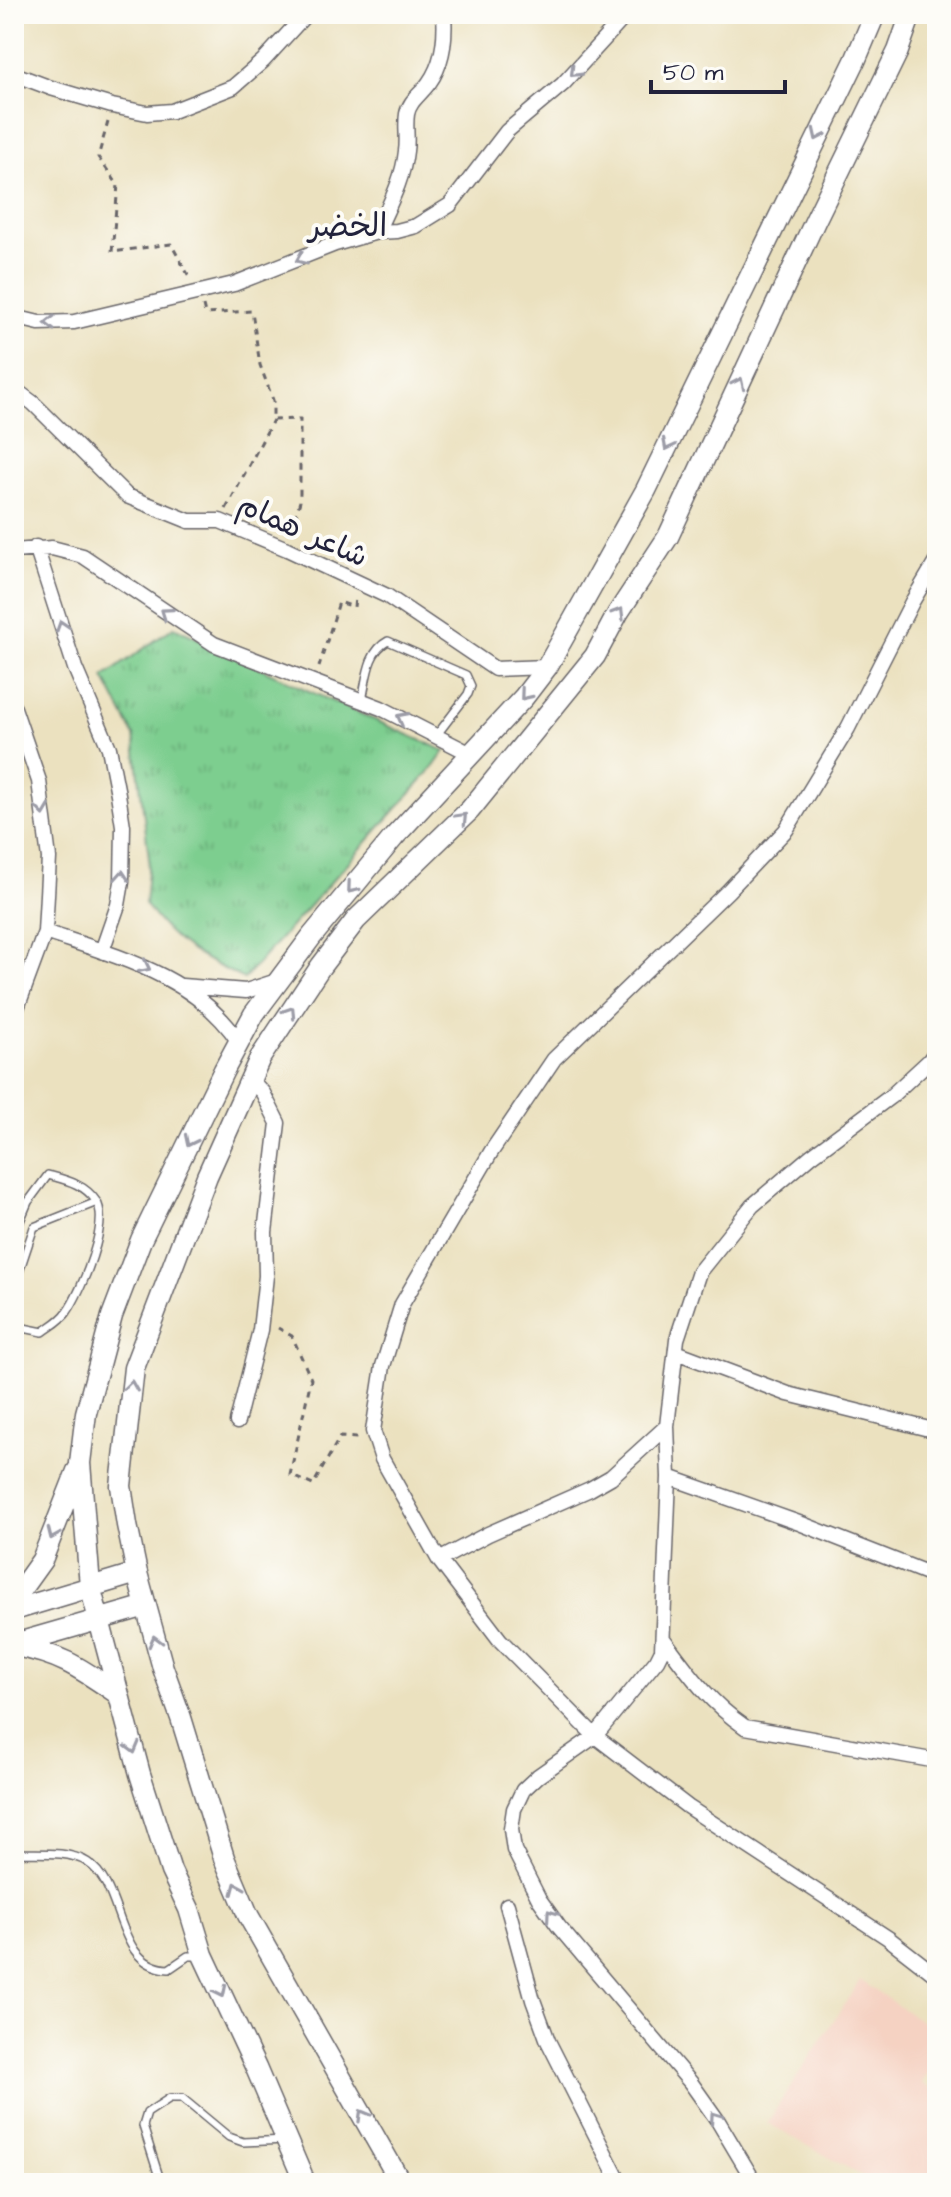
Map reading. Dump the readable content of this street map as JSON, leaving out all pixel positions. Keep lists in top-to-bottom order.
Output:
{
  "streets": {
    "street": ["شاعر همام"]
  },
  "districts": ["الخضر"],
  "scale_bar": "50 m"
}
